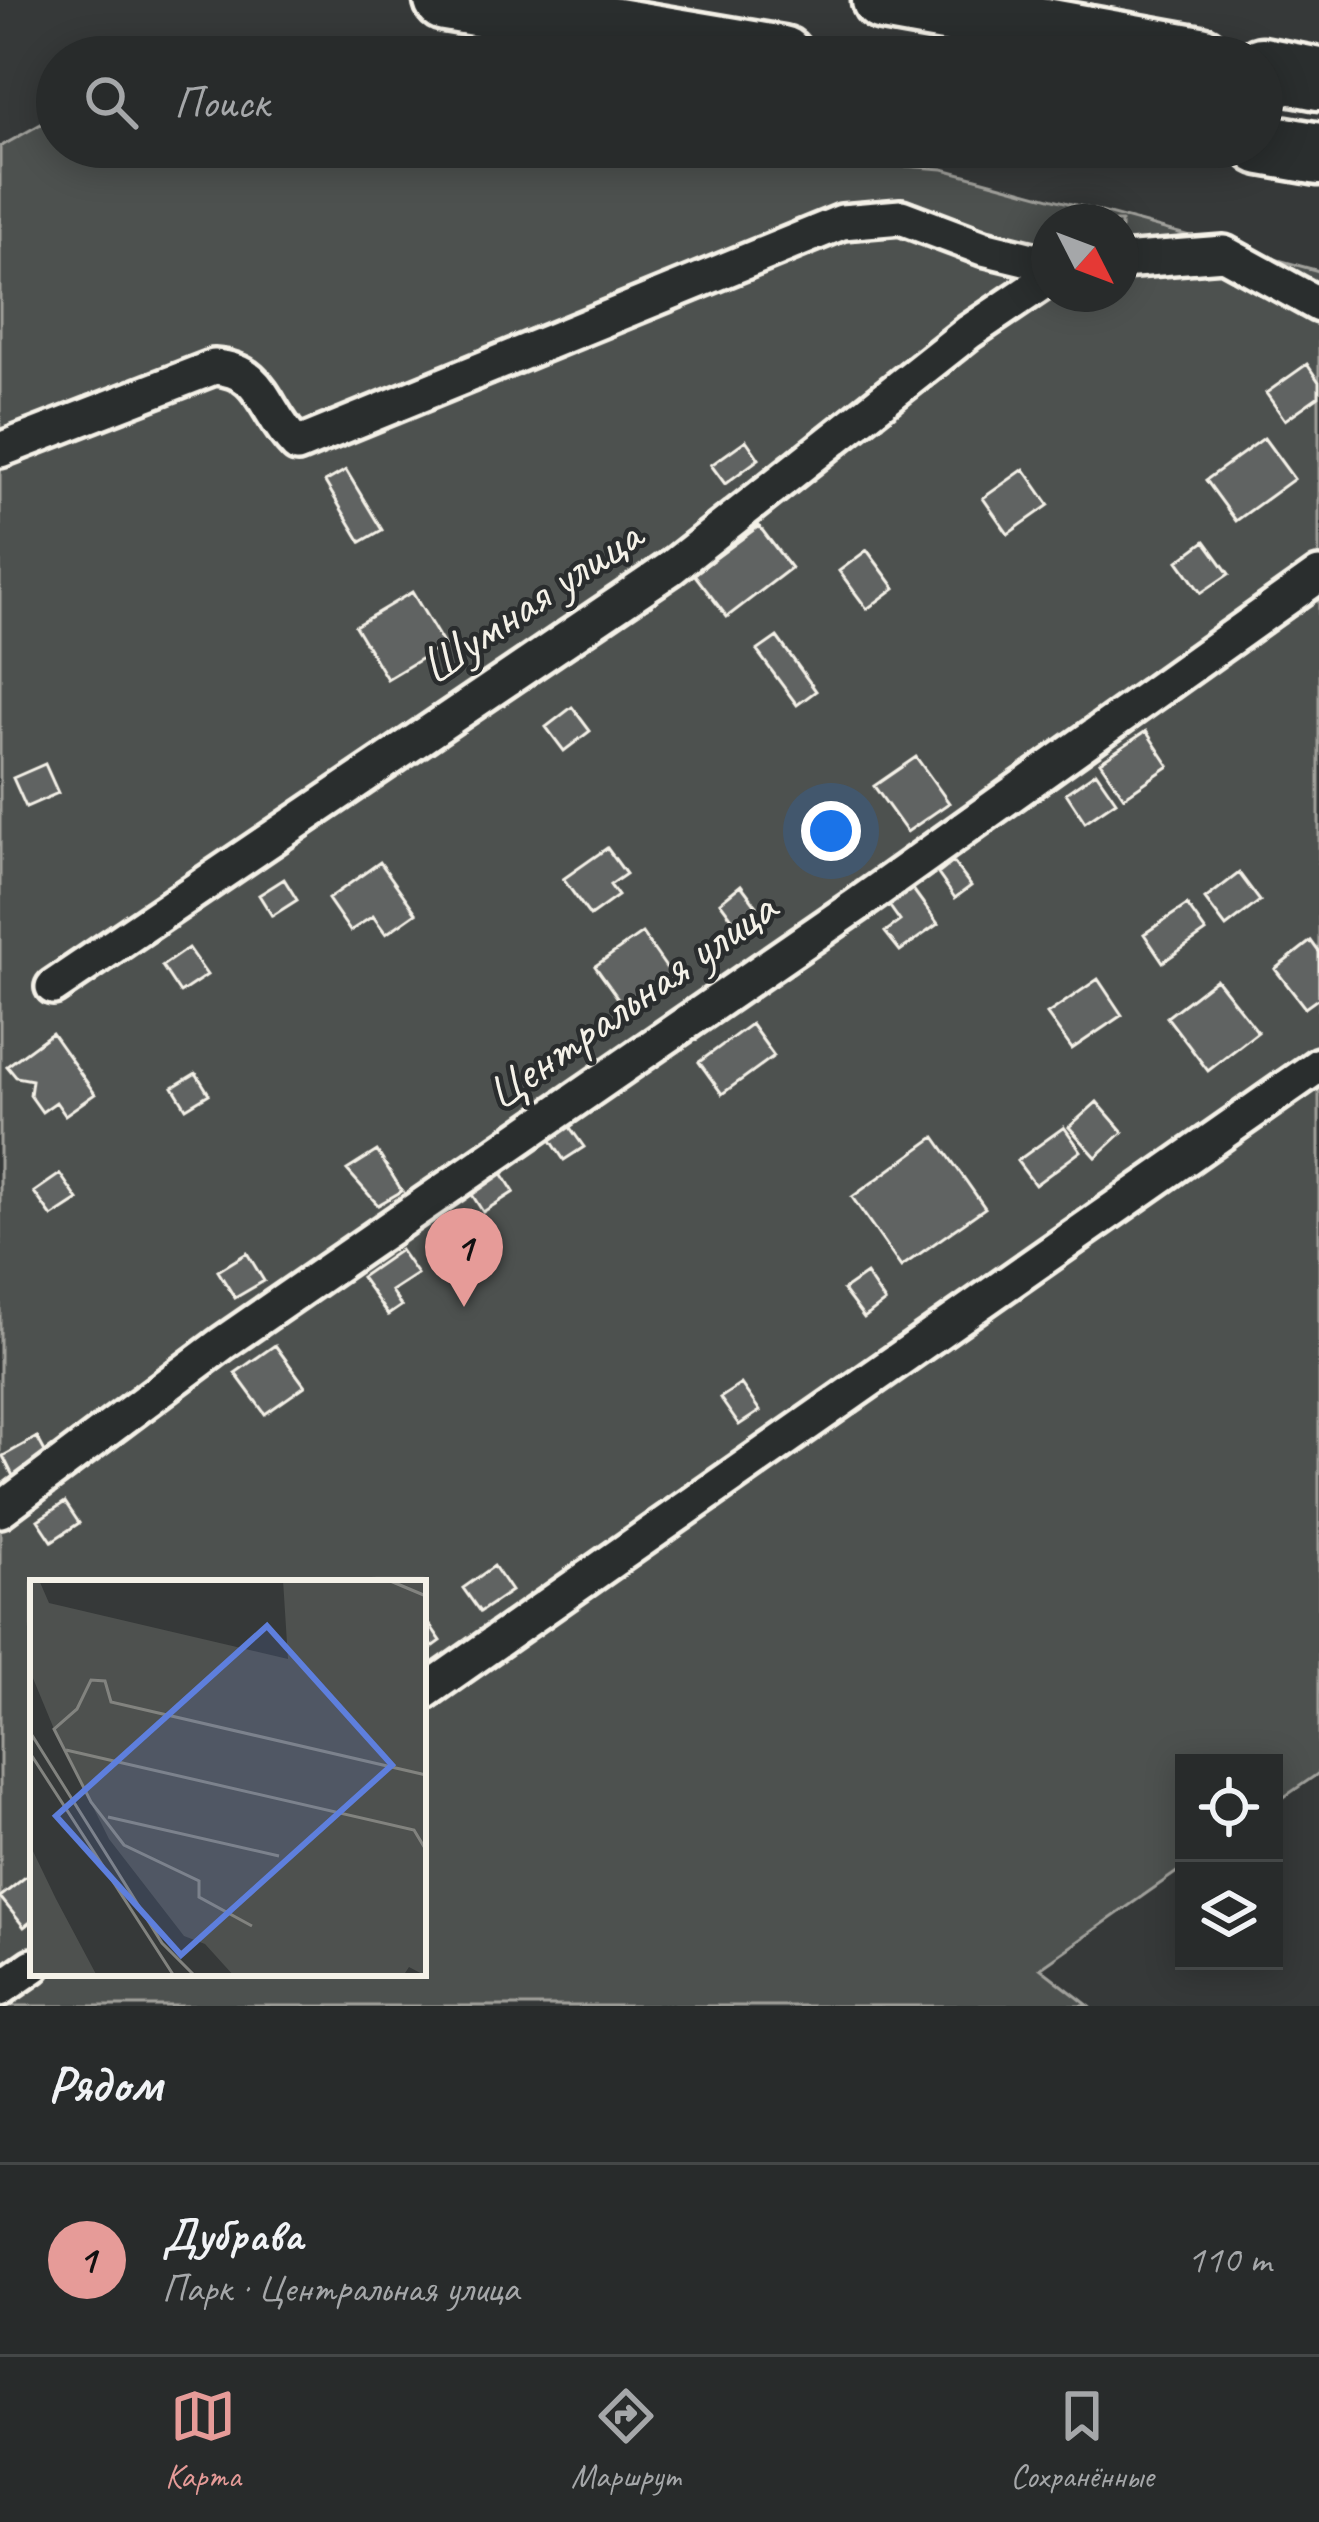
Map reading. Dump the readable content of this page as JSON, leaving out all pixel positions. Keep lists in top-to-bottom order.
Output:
{
  "streets": {
    "street": ["Шумная улица", "Центральная улица"]
  },
  "north": "bottom right",
  "page": {
    "search": "Поиск",
    "pins": "1",
    "heading": "Рядом",
    "list": [
      {
        "mark": "1",
        "name": "Дубрава",
        "note": "Парк · Центральная улица",
        "value": "110 m"
      }
    ],
    "nav": ["Карта", "Маршрут", "Сохранённые"]
  }
}
